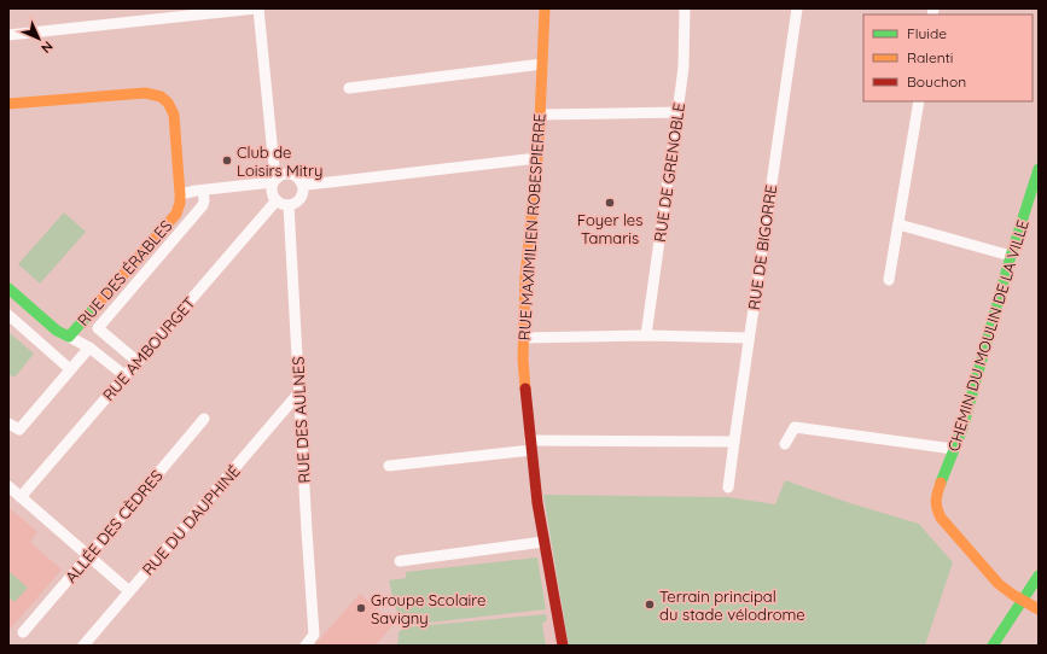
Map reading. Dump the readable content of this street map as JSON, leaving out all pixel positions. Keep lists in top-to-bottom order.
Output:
{
  "streets": {
    "street": [
      "RUE DE GRENOBLE",
      "RUE MAXIMILIEN ROBESPIERRE",
      "RUE DE BIGORRE",
      "RUE DES ÉRABLES",
      "CHEMIN DU MOULIN DE LA VILLE",
      "RUE AMBOURGET",
      "RUE DES AULNES",
      "RUE DU DAUPHINÉ",
      "ALLÉE DES CÈDRES"
    ]
  },
  "crossings": [
    ["RUE AMBOURGET", "RUE DES AULNES"],
    ["RUE DES AULNES", "RUE DU DAUPHINÉ"]
  ],
  "places": [
    "Club de Loisirs Mitry",
    "Foyer les Tamaris",
    "Terrain principal du stade vélodrome",
    "Groupe Scolaire Savigny"
  ],
  "legend": ["Fluide", "Ralenti", "Bouchon"],
  "north": "bottom right"
}
